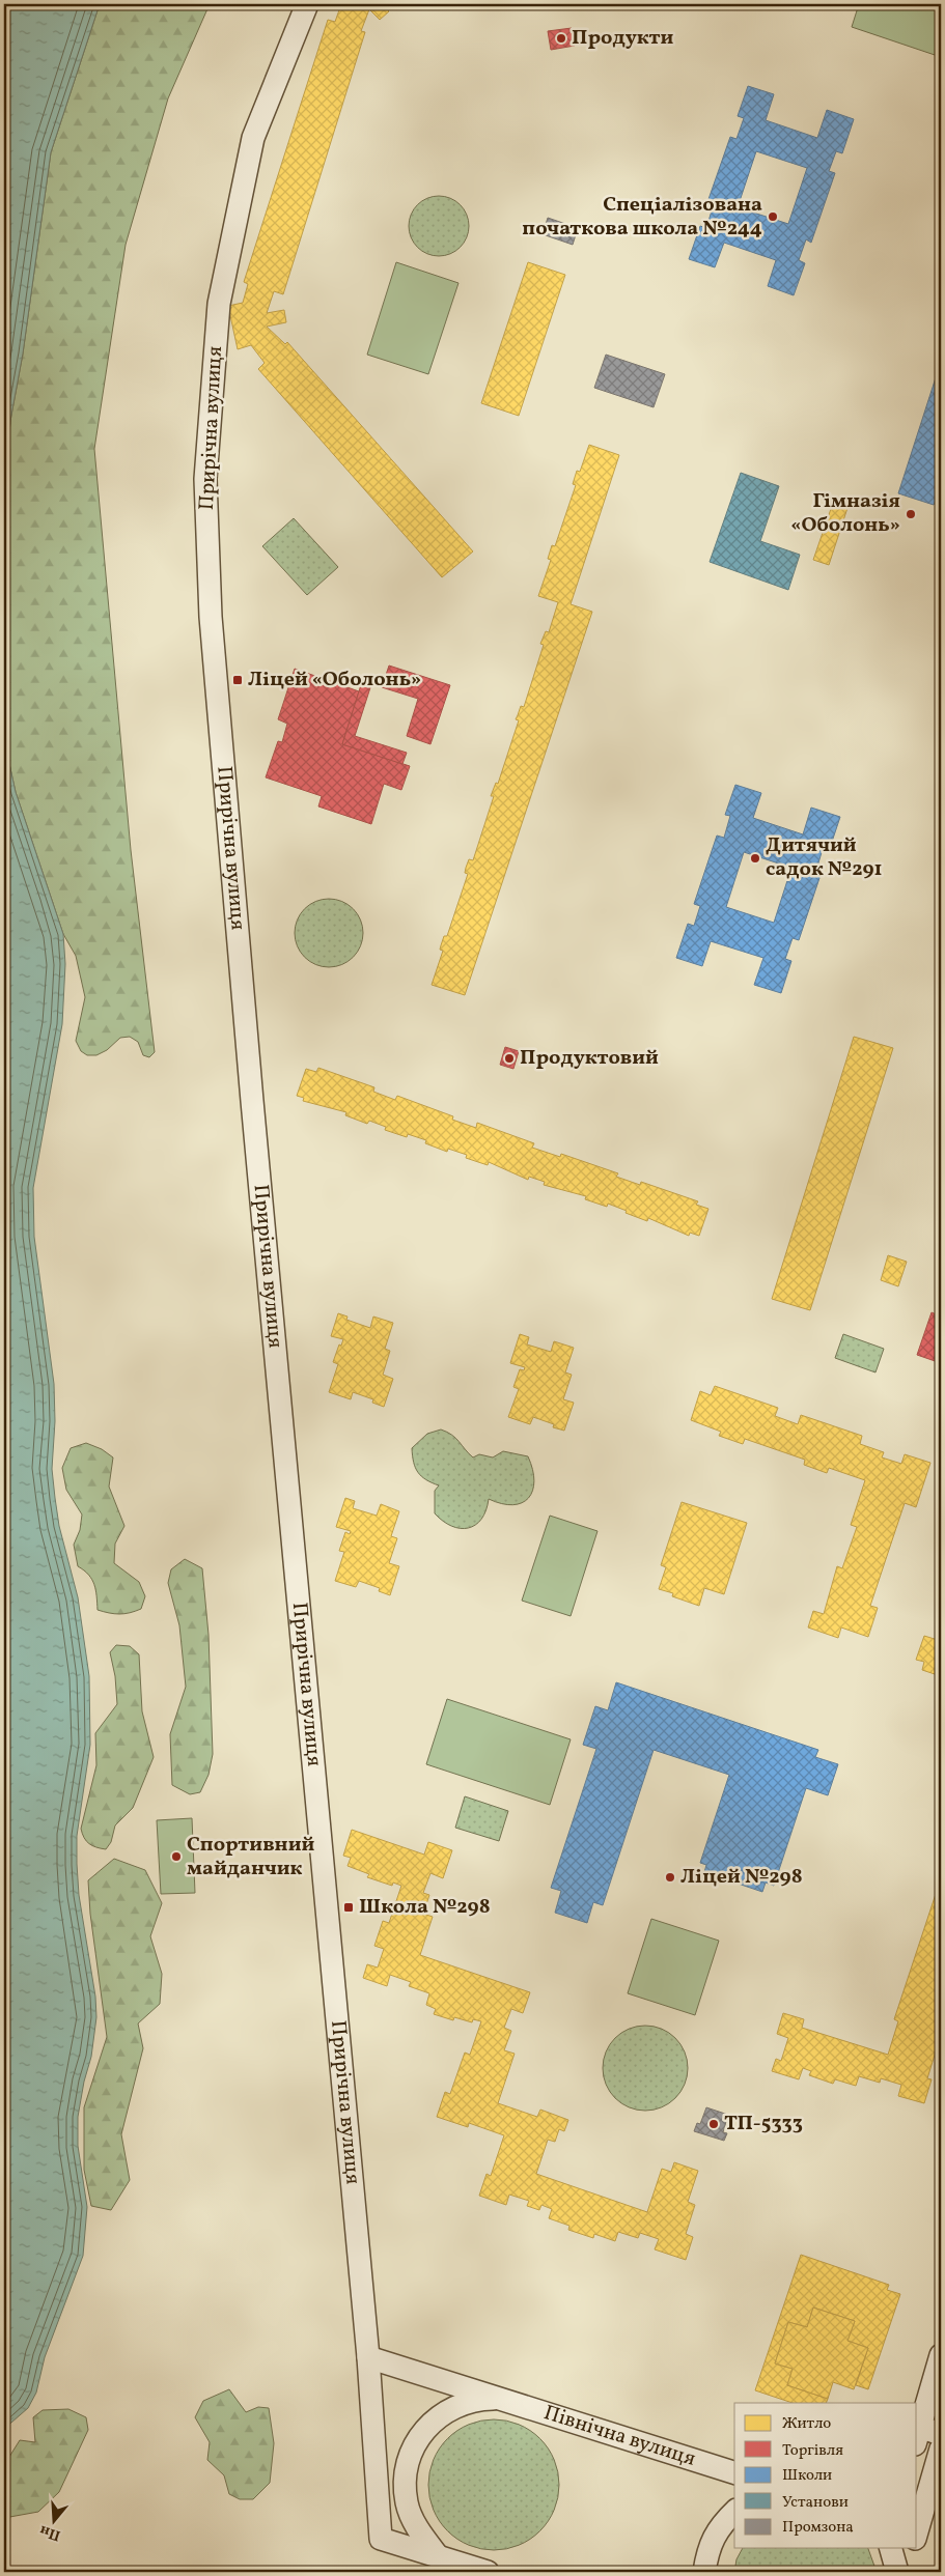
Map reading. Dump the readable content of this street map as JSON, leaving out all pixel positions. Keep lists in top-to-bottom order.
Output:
{
  "streets": {
    "street": ["Прирічна вулиця", "Північна вулиця"]
  },
  "crossings": [
    ["Прирічна вулиця", "Північна вулиця"]
  ],
  "places": {
    "other": [
      "Продукти",
      "Спеціалізована початкова школа №244",
      "Гімназія «Оболонь»",
      "Дитячий садок №291",
      "Продуктовий",
      "Спортивний майданчик",
      "Ліцей №298",
      "ТП-5333"
    ],
    "transit": ["Ліцей «Оболонь»", "Школа №298"]
  },
  "legend": [
    "Житло",
    "Торгівля",
    "Школи",
    "Установи",
    "Промзона"
  ],
  "north": "bottom"
}
